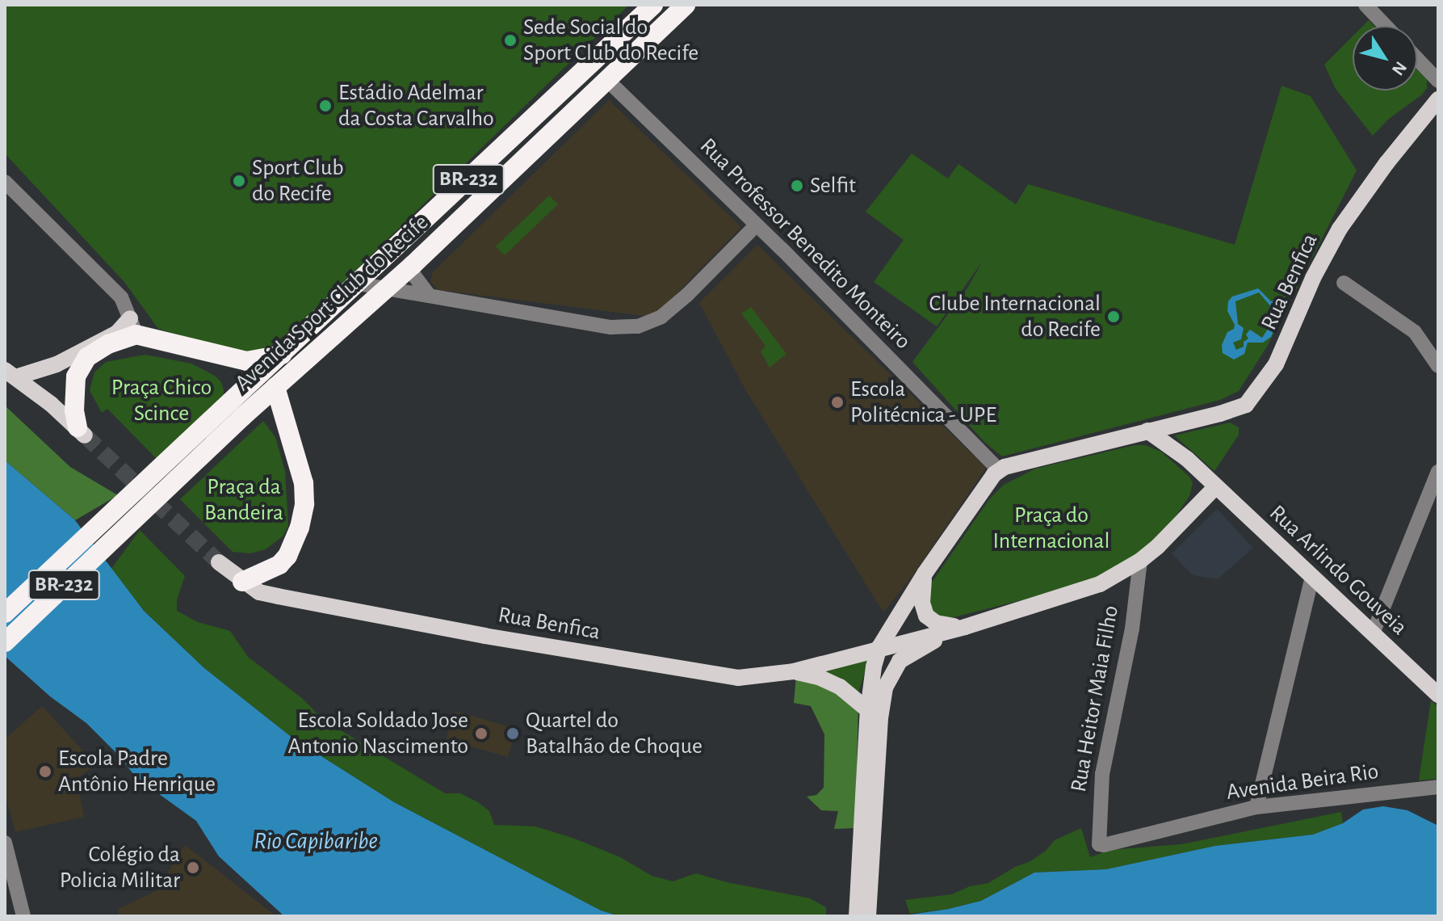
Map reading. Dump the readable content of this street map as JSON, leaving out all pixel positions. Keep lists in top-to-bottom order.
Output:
{
  "streets": {
    "highway": ["BR-232", "Avenida Sport Club do Recife"],
    "main road": ["Rua Benfica", "Rua Arlindo Gouveia"],
    "street": ["Rua Professor Benedito Monteiro", "Rua Heitor Maia Filho", "Avenida Beira Rio"]
  },
  "crossings": [
    ["BR-232", "Avenida Sport Club do Recife"],
    ["Rua Professor Benedito Monteiro", "Rua Benfica"],
    ["Rua Professor Benedito Monteiro", "Avenida Sport Club do Recife"],
    ["Rua Benfica", "Rua Arlindo Gouveia"],
    ["Rua Benfica", "Rua Heitor Maia Filho"],
    ["Rua Heitor Maia Filho", "Avenida Beira Rio"]
  ],
  "water": ["Rio Capibaribe"],
  "parks": ["Praça Chico Scince", "Praça da Bandeira", "Praça do Internacional"],
  "places": [
    "Sede Social do Sport Club do Recife",
    "Estádio Adelmar da Costa Carvalho",
    "Sport Club do Recife",
    "Selfit",
    "Clube Internacional do Recife",
    "Escola Politécnica - UPE",
    "Escola Soldado Jose Antonio Nascimento",
    "Quartel do Batalhão de Choque",
    "Escola Padre Antônio Henrique",
    "Colégio da Policia Militar"
  ],
  "north": "bottom right"
}
